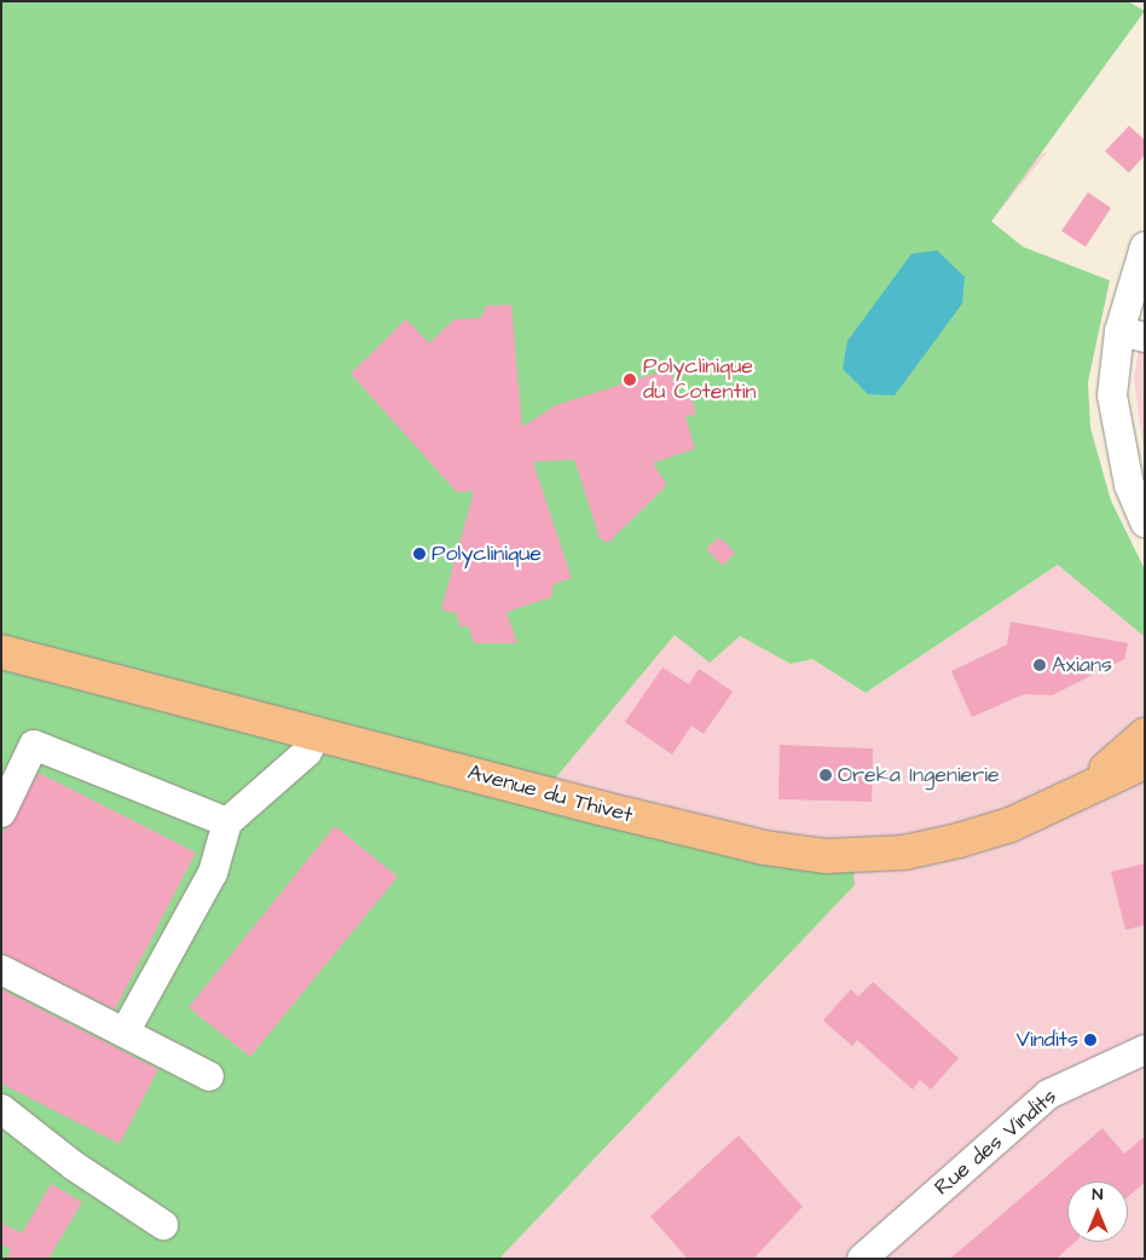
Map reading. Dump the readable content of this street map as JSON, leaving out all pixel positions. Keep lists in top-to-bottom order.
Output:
{
  "streets": {
    "main road": ["Avenue du Thivet"],
    "street": ["Rue des Vindits"]
  },
  "places": [
    "Polyclinique du Cotentin",
    "Polyclinique",
    "Axians",
    "Oreka Ingenierie",
    "Vindits"
  ],
  "north": "top"
}
